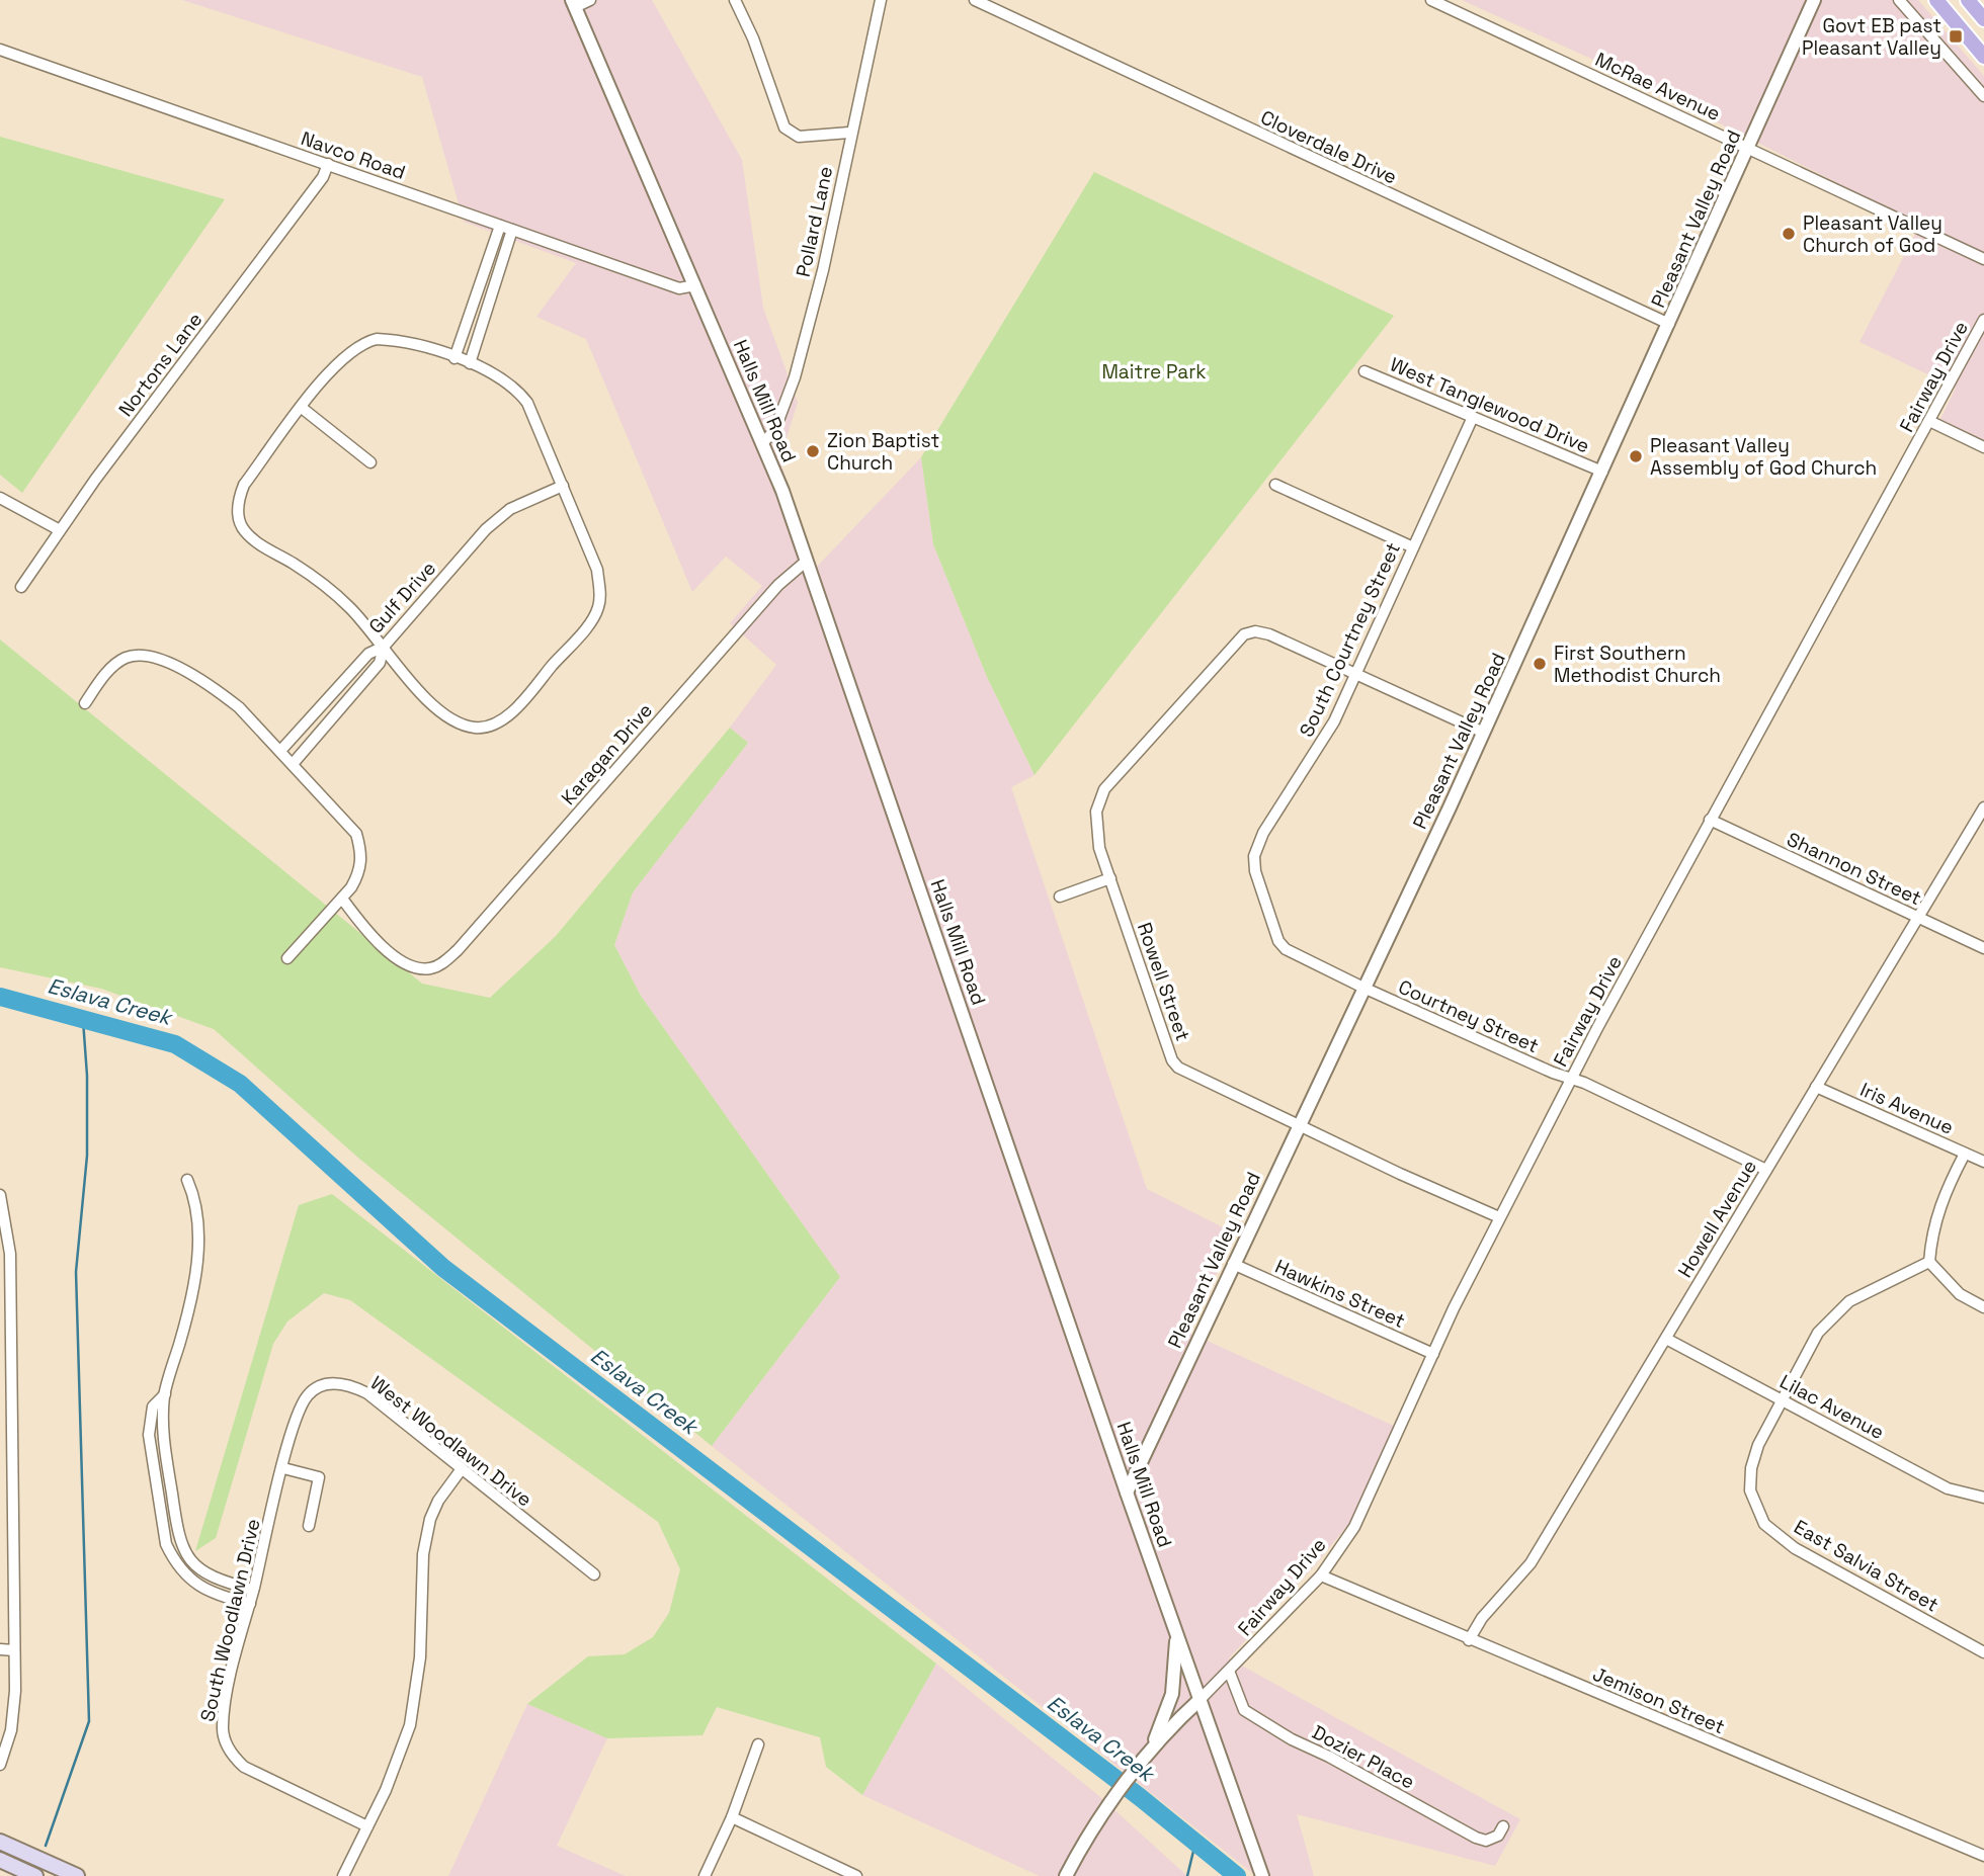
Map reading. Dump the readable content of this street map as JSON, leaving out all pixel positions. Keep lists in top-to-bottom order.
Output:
{
  "streets": {
    "street": [
      "McRae Avenue",
      "Cloverdale Drive",
      "Navco Road",
      "Pleasant Valley Road",
      "Pollard Lane",
      "Nortons Lane",
      "Fairway Drive",
      "Halls Mill Road",
      "West Tanglewood Drive",
      "Gulf Drive",
      "South Courtney Street",
      "Karagan Drive",
      "Shannon Street",
      "Rowell Street",
      "Courtney Street",
      "Iris Avenue",
      "Howell Avenue",
      "Hawkins Street",
      "Lilac Avenue",
      "West Woodlawn Drive",
      "East Salvia Street",
      "South Woodlawn Drive",
      "Jemison Street",
      "Dozier Place"
    ]
  },
  "crossings": [
    ["McRae Avenue", "Pleasant Valley Road"],
    ["Cloverdale Drive", "Pleasant Valley Road"],
    ["Navco Road", "Nortons Lane"],
    ["Navco Road", "Halls Mill Road"],
    ["Pleasant Valley Road", "Halls Mill Road"],
    ["Pleasant Valley Road", "West Tanglewood Drive"],
    ["Pleasant Valley Road", "South Courtney Street"],
    ["Pleasant Valley Road", "Rowell Street"],
    ["Pleasant Valley Road", "Courtney Street"],
    ["Pleasant Valley Road", "Hawkins Street"],
    ["Pollard Lane", "Halls Mill Road"],
    ["Fairway Drive", "Halls Mill Road"],
    ["Fairway Drive", "Shannon Street"],
    ["Fairway Drive", "Rowell Street"],
    ["Fairway Drive", "Courtney Street"],
    ["Fairway Drive", "Hawkins Street"],
    ["Fairway Drive", "Jemison Street"],
    ["Fairway Drive", "Dozier Place"],
    ["Halls Mill Road", "Karagan Drive"],
    ["West Tanglewood Drive", "South Courtney Street"],
    ["South Courtney Street", "Rowell Street"],
    ["South Courtney Street", "Courtney Street"],
    ["Shannon Street", "Howell Avenue"],
    ["Courtney Street", "Howell Avenue"],
    ["Iris Avenue", "Howell Avenue"],
    ["Howell Avenue", "Lilac Avenue"],
    ["Howell Avenue", "Jemison Street"],
    ["Lilac Avenue", "East Salvia Street"],
    ["West Woodlawn Drive", "South Woodlawn Drive"]
  ],
  "water": ["Eslava Creek"],
  "parks": ["Maitre Park"],
  "places": {
    "transit": ["Govt EB past Pleasant Valley"],
    "other": [
      "Pleasant Valley Church of God",
      "Zion Baptist Church",
      "Pleasant Valley Assembly of God Church",
      "First Southern Methodist Church"
    ]
  }
}
